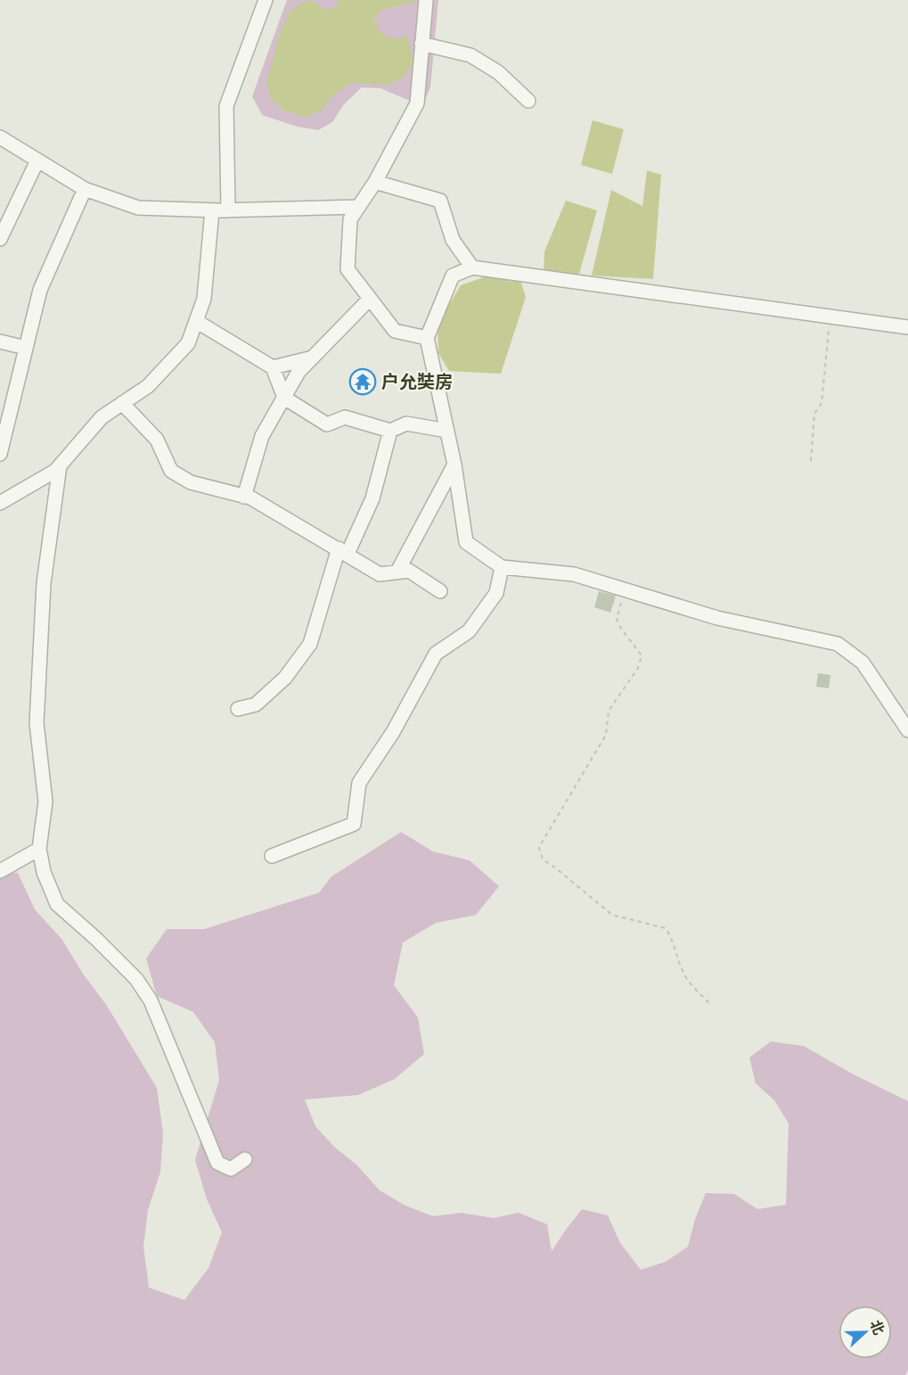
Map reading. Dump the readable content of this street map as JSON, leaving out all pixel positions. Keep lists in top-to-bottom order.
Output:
{
  "places": {
    "temple": ["户允奘房"]
  },
  "north": "right"
}
